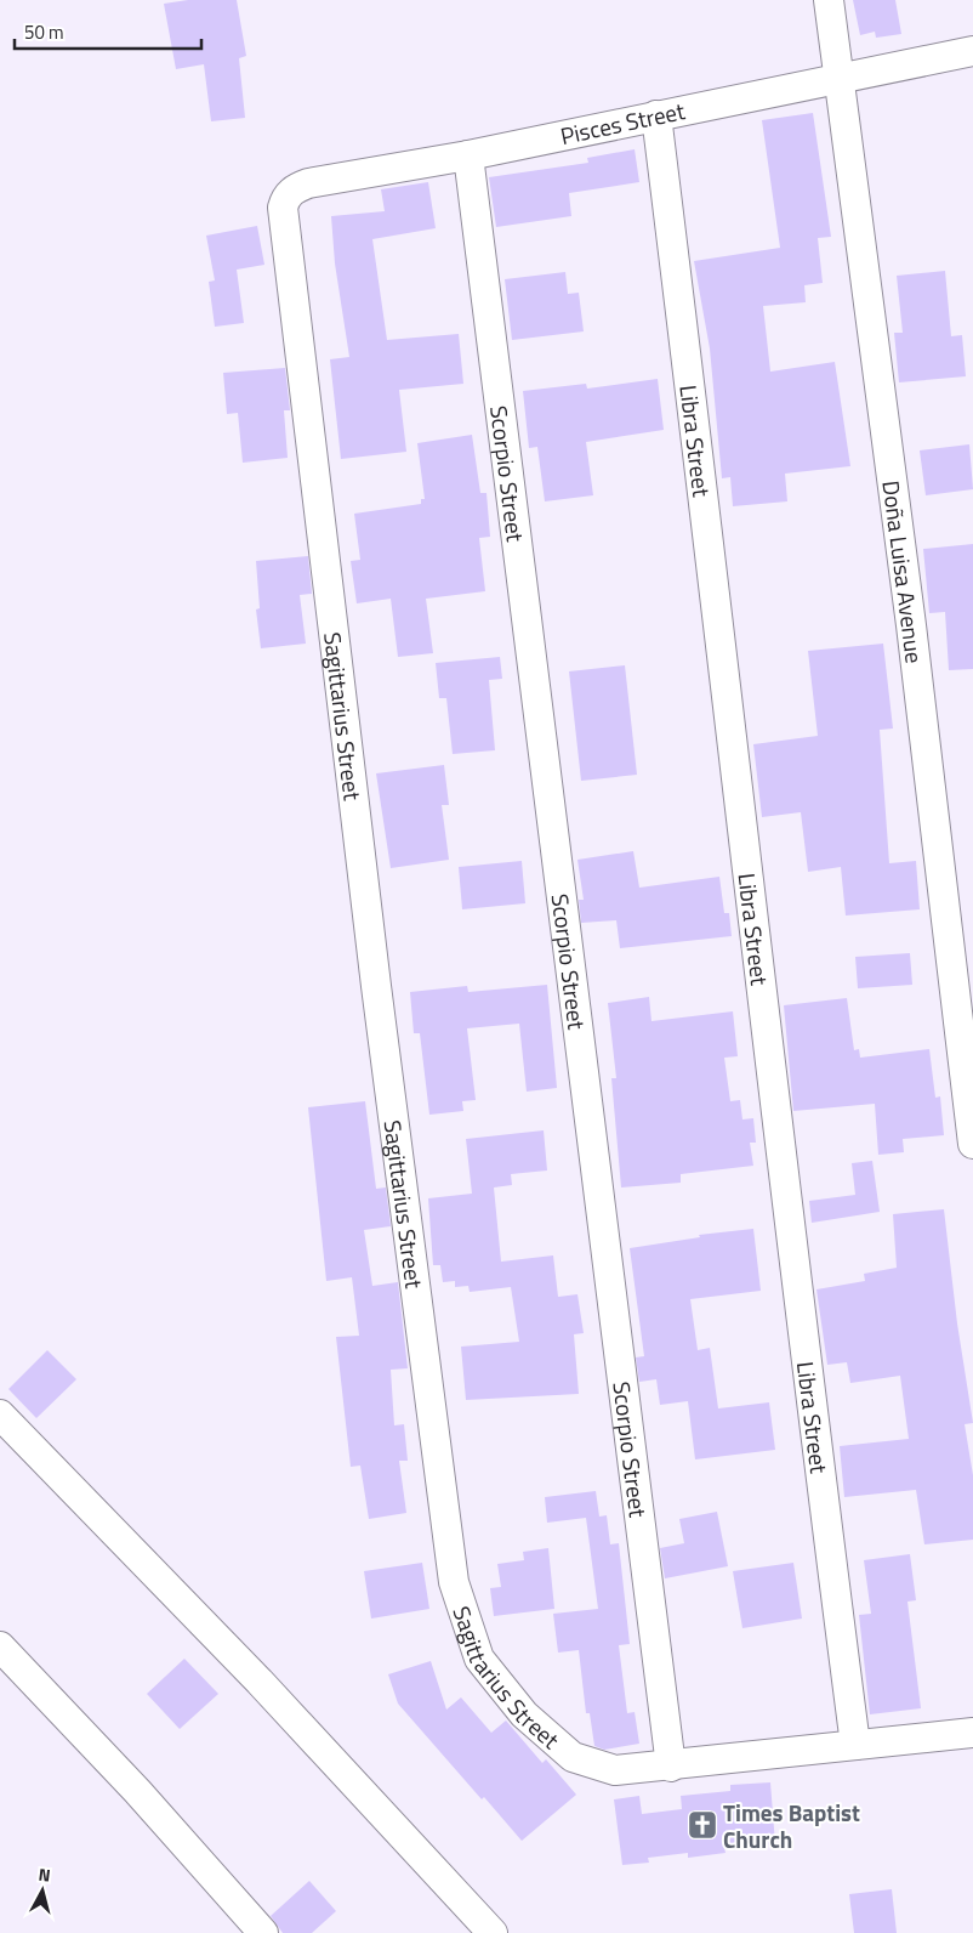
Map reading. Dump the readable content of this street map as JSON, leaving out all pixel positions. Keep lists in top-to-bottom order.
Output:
{
  "streets": {
    "street": [
      "Pisces Street",
      "Libra Street",
      "Scorpio Street",
      "Doña Luisa Avenue",
      "Sagittarius Street"
    ]
  },
  "crossings": [
    ["Pisces Street", "Libra Street"],
    ["Pisces Street", "Scorpio Street"],
    ["Pisces Street", "Doña Luisa Avenue"],
    ["Pisces Street", "Sagittarius Street"],
    ["Libra Street", "Sagittarius Street"],
    ["Scorpio Street", "Sagittarius Street"]
  ],
  "places": {
    "church": ["Times Baptist Church"]
  },
  "scale_bar": "50 m",
  "north": "top"
}
